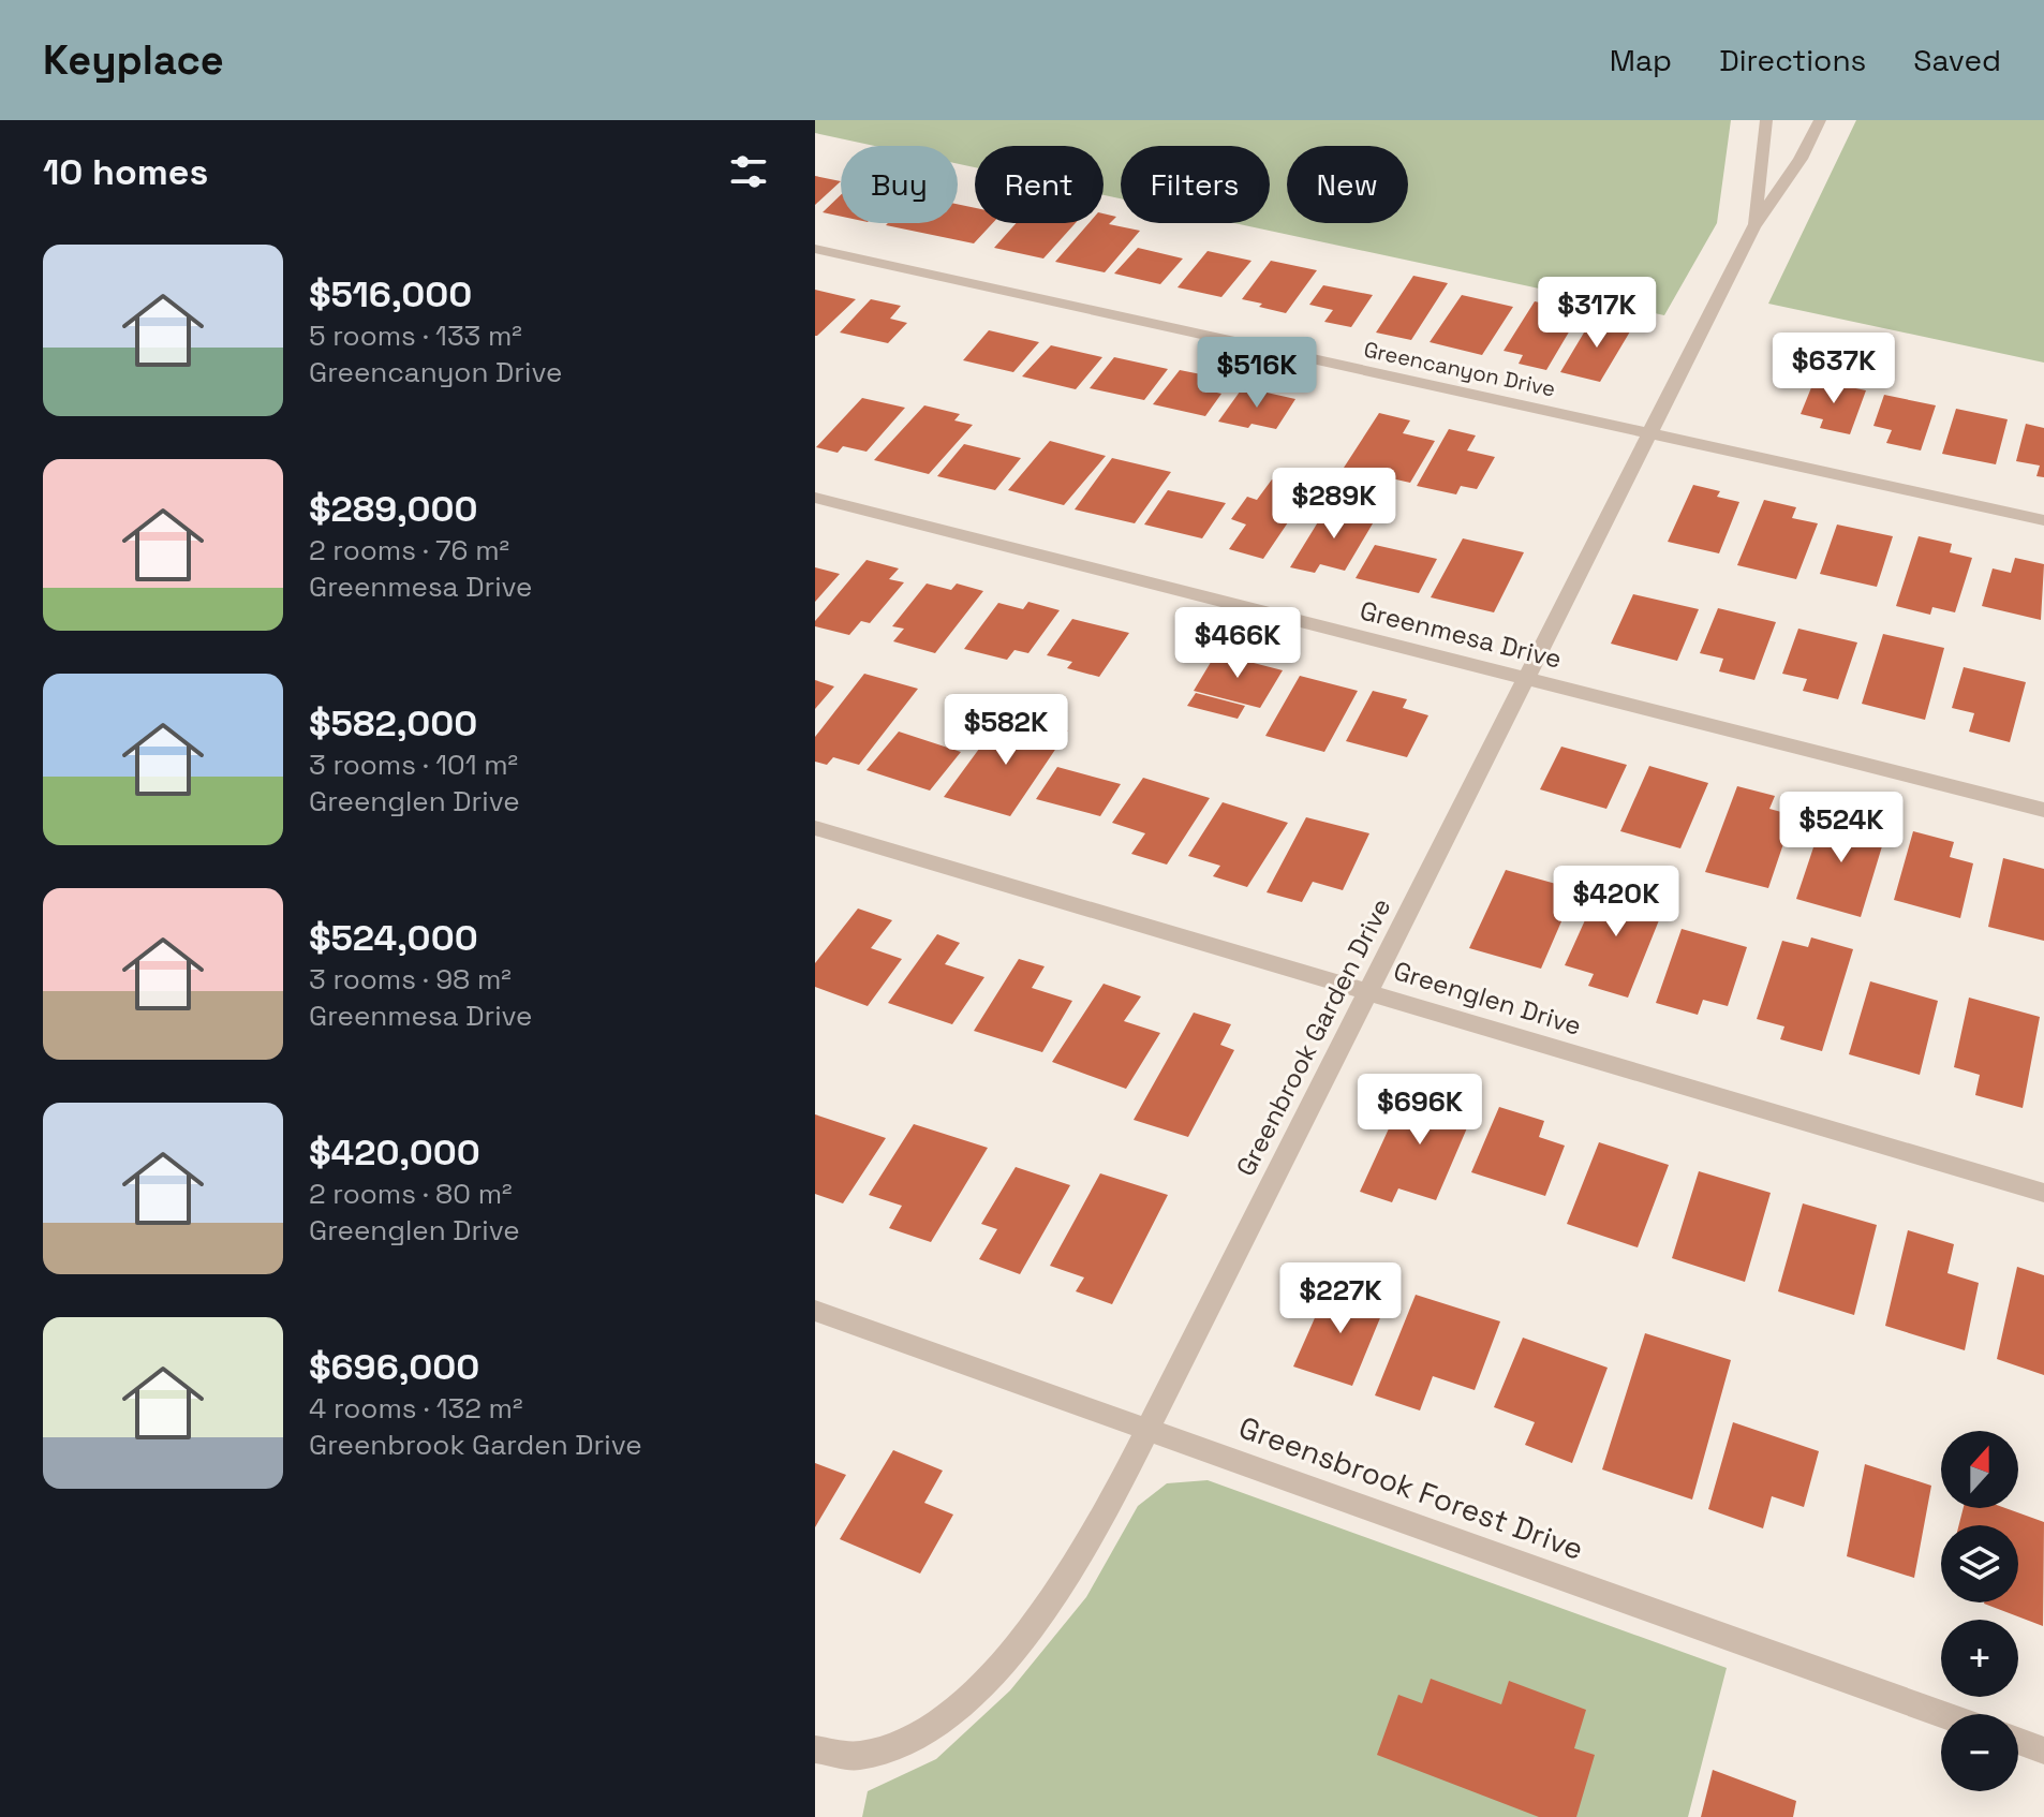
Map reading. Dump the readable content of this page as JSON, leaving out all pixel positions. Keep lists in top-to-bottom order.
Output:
{
  "streets": {
    "street": [
      "Greencanyon Drive",
      "Greenmesa Drive",
      "Greenglen Drive",
      "Greenbrook Garden Drive",
      "Greensbrook Forest Drive"
    ]
  },
  "crossings": [
    ["Greencanyon Drive", "Greenbrook Garden Drive"],
    ["Greenmesa Drive", "Greenbrook Garden Drive"],
    ["Greenglen Drive", "Greenbrook Garden Drive"],
    ["Greenbrook Garden Drive", "Greensbrook Forest Drive"]
  ],
  "north": "top",
  "page": {
    "header": "Keyplace",
    "nav": ["Map", "Directions", "Saved"],
    "heading": "10 homes",
    "chip": [
      "Buy",
      "Rent",
      "Filters",
      "New"
    ],
    "list": [
      {
        "name": "$516,000",
        "note": "5 rooms · 133 m² · Greencanyon Drive"
      },
      {
        "name": "$289,000",
        "note": "2 rooms · 76 m² · Greenmesa Drive"
      },
      {
        "name": "$582,000",
        "note": "3 rooms · 101 m² · Greenglen Drive"
      },
      {
        "name": "$524,000",
        "note": "3 rooms · 98 m² · Greenmesa Drive"
      },
      {
        "name": "$420,000",
        "note": "2 rooms · 80 m² · Greenglen Drive"
      },
      {
        "name": "$696,000",
        "note": "4 rooms · 132 m² · Greenbrook Garden Drive"
      }
    ],
    "price": [
      "$317K",
      "$637K",
      "$516K",
      "$289K",
      "$466K",
      "$582K",
      "$524K",
      "$420K",
      "$696K",
      "$227K"
    ],
    "map_buttons": ["+", "−"]
  }
}
